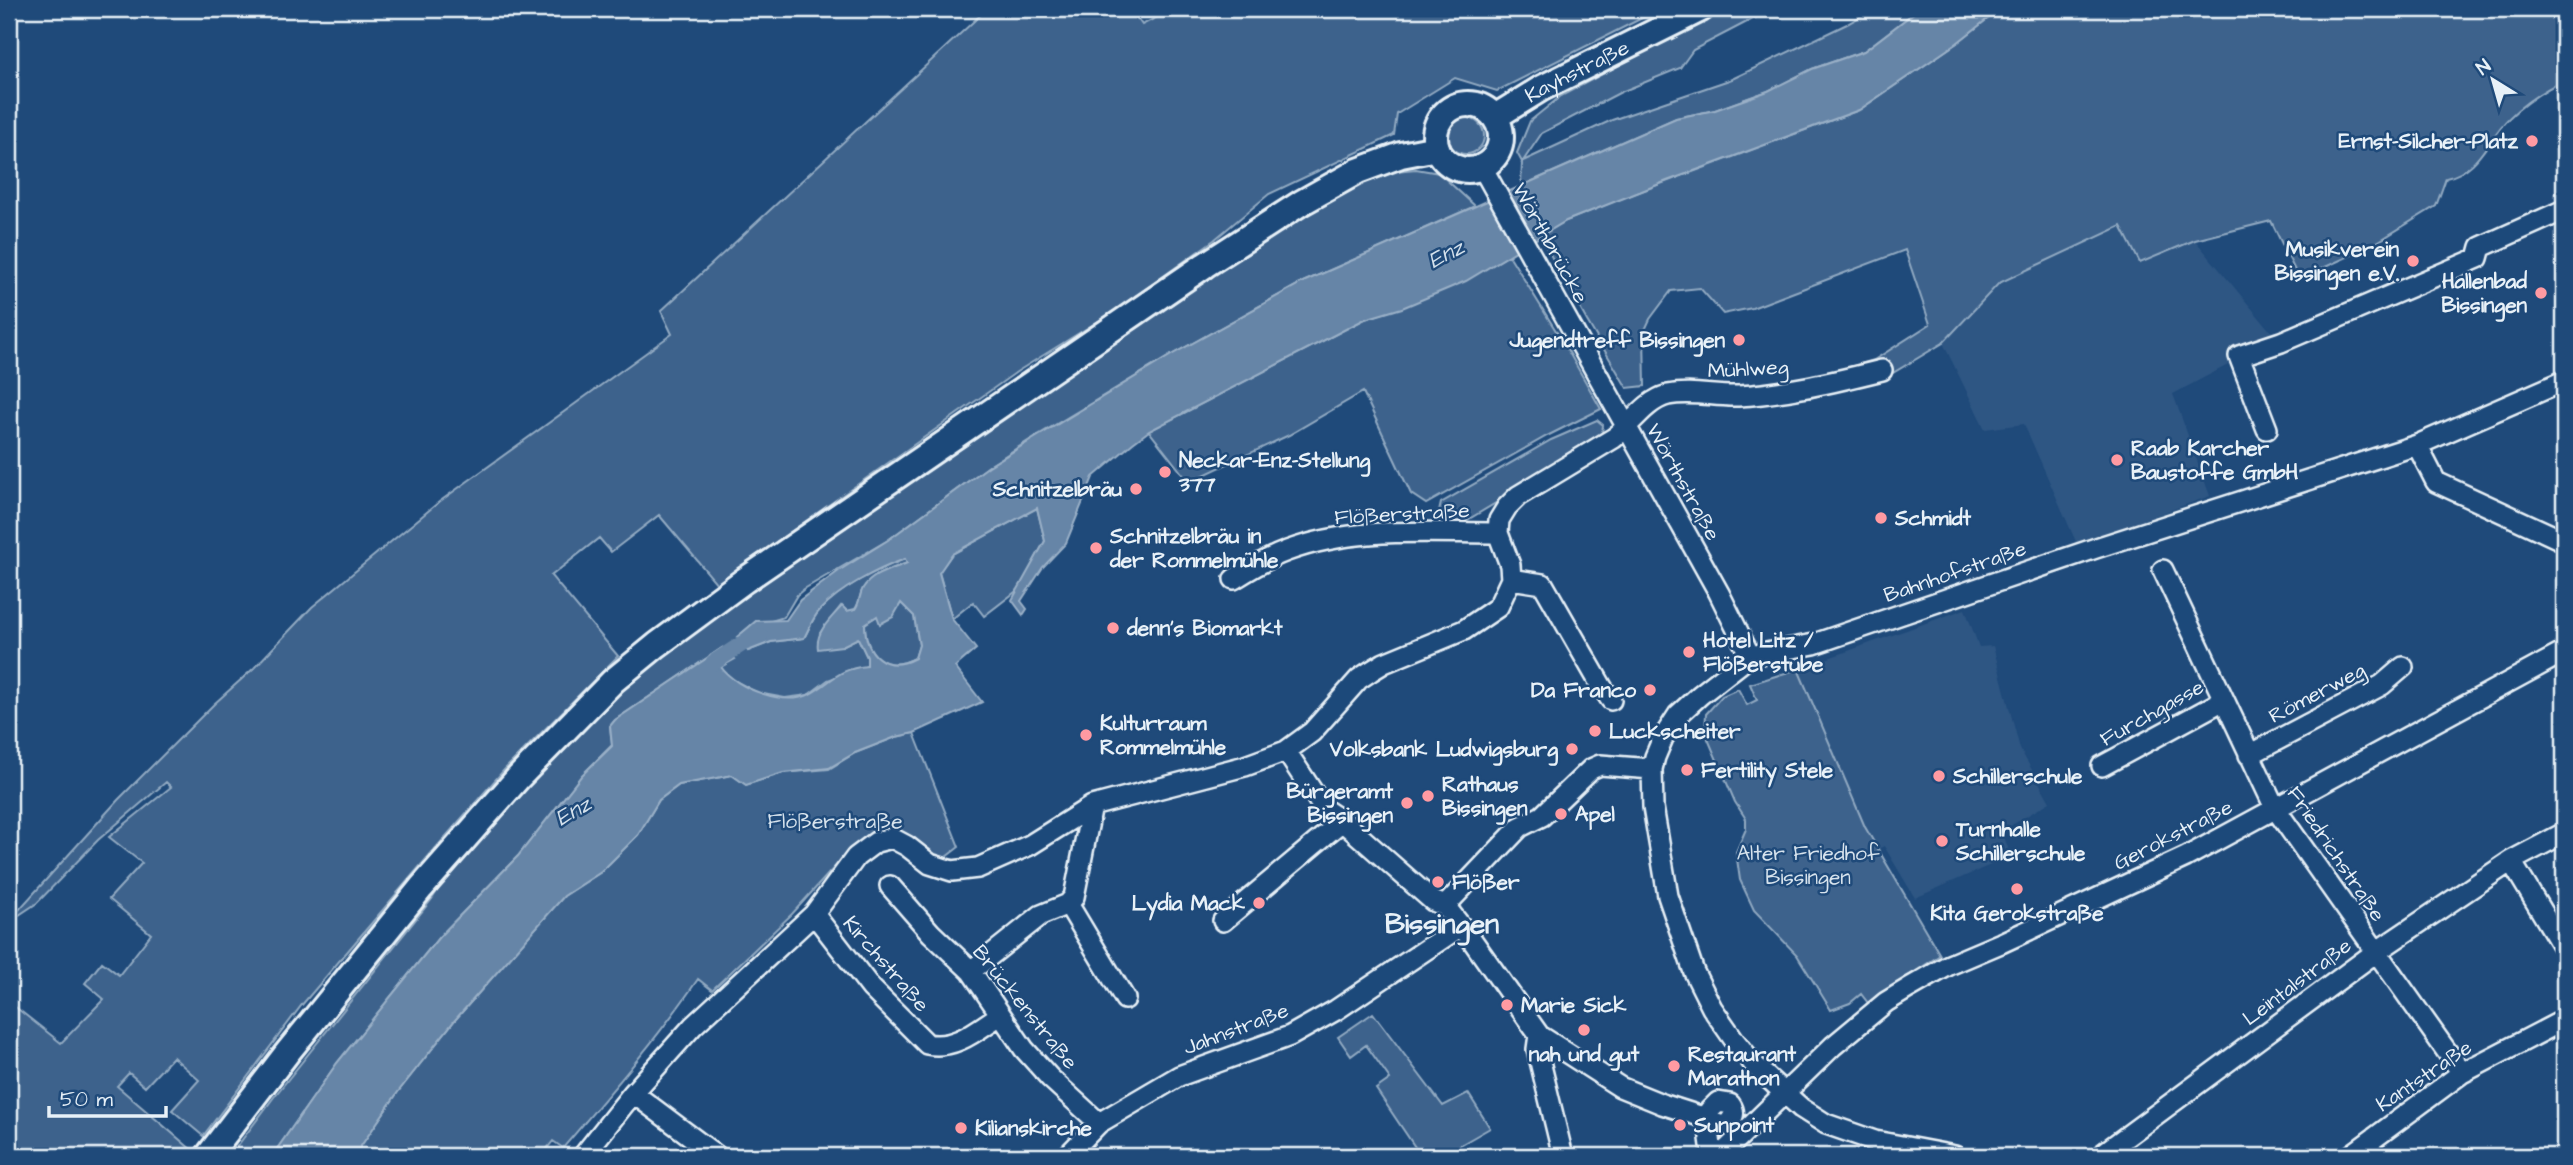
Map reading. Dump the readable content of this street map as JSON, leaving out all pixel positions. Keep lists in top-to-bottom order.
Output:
{
  "streets": {
    "main road": ["Kayhstraße"],
    "street": [
      "Wörthbrücke",
      "Mühlweg",
      "Wörthstraße",
      "Flößerstraße",
      "Bahnhofstraße",
      "Römerweg",
      "Furchgasse",
      "Gerokstraße",
      "Friedrichstraße",
      "Kirchstraße",
      "Leintalstraße",
      "Brückenstraße",
      "Jahnstraße",
      "Kantstraße"
    ]
  },
  "crossings": [
    ["Kayhstraße", "Wörthbrücke"],
    ["Wörthbrücke", "Wörthstraße"],
    ["Mühlweg", "Wörthstraße"],
    ["Mühlweg", "Flößerstraße"],
    ["Wörthstraße", "Flößerstraße"],
    ["Wörthstraße", "Bahnhofstraße"],
    ["Römerweg", "Friedrichstraße"],
    ["Furchgasse", "Friedrichstraße"],
    ["Gerokstraße", "Friedrichstraße"],
    ["Friedrichstraße", "Leintalstraße"],
    ["Friedrichstraße", "Kantstraße"],
    ["Kirchstraße", "Brückenstraße"],
    ["Brückenstraße", "Jahnstraße"]
  ],
  "districts": ["Bissingen"],
  "water": ["Enz"],
  "parks": ["Flößerstraße", "Alter Friedhof Bissingen"],
  "places": [
    "Ernst-Silcher-Platz",
    "Musikverein Bissingen e.V.",
    "Hallenbad Bissingen",
    "Jugendtreff Bissingen",
    "Raab Karcher Baustoffe GmbH",
    "Neckar-Enz-Stellung 377",
    "Schnitzelbräu",
    "Schmidt",
    "Schnitzelbräu in der Rommelmühle",
    "denn's Biomarkt",
    "Hotel Litz / Flößerstube",
    "Da Franco",
    "Luckscheiter",
    "Kulturraum Rommelmühle",
    "Volksbank Ludwigsburg",
    "Fertility Stele",
    "Schillerschule",
    "Rathaus Bissingen",
    "Bürgeramt Bissingen",
    "Apel",
    "Turnhalle Schillerschule",
    "Flößer",
    "Kita Gerokstraße",
    "Lydia Mack",
    "Marie Sick",
    "nah und gut",
    "Restaurant Marathon",
    "Sunpoint",
    "Kilianskirche"
  ],
  "scale_bar": "50 m",
  "north": "top left"
}
